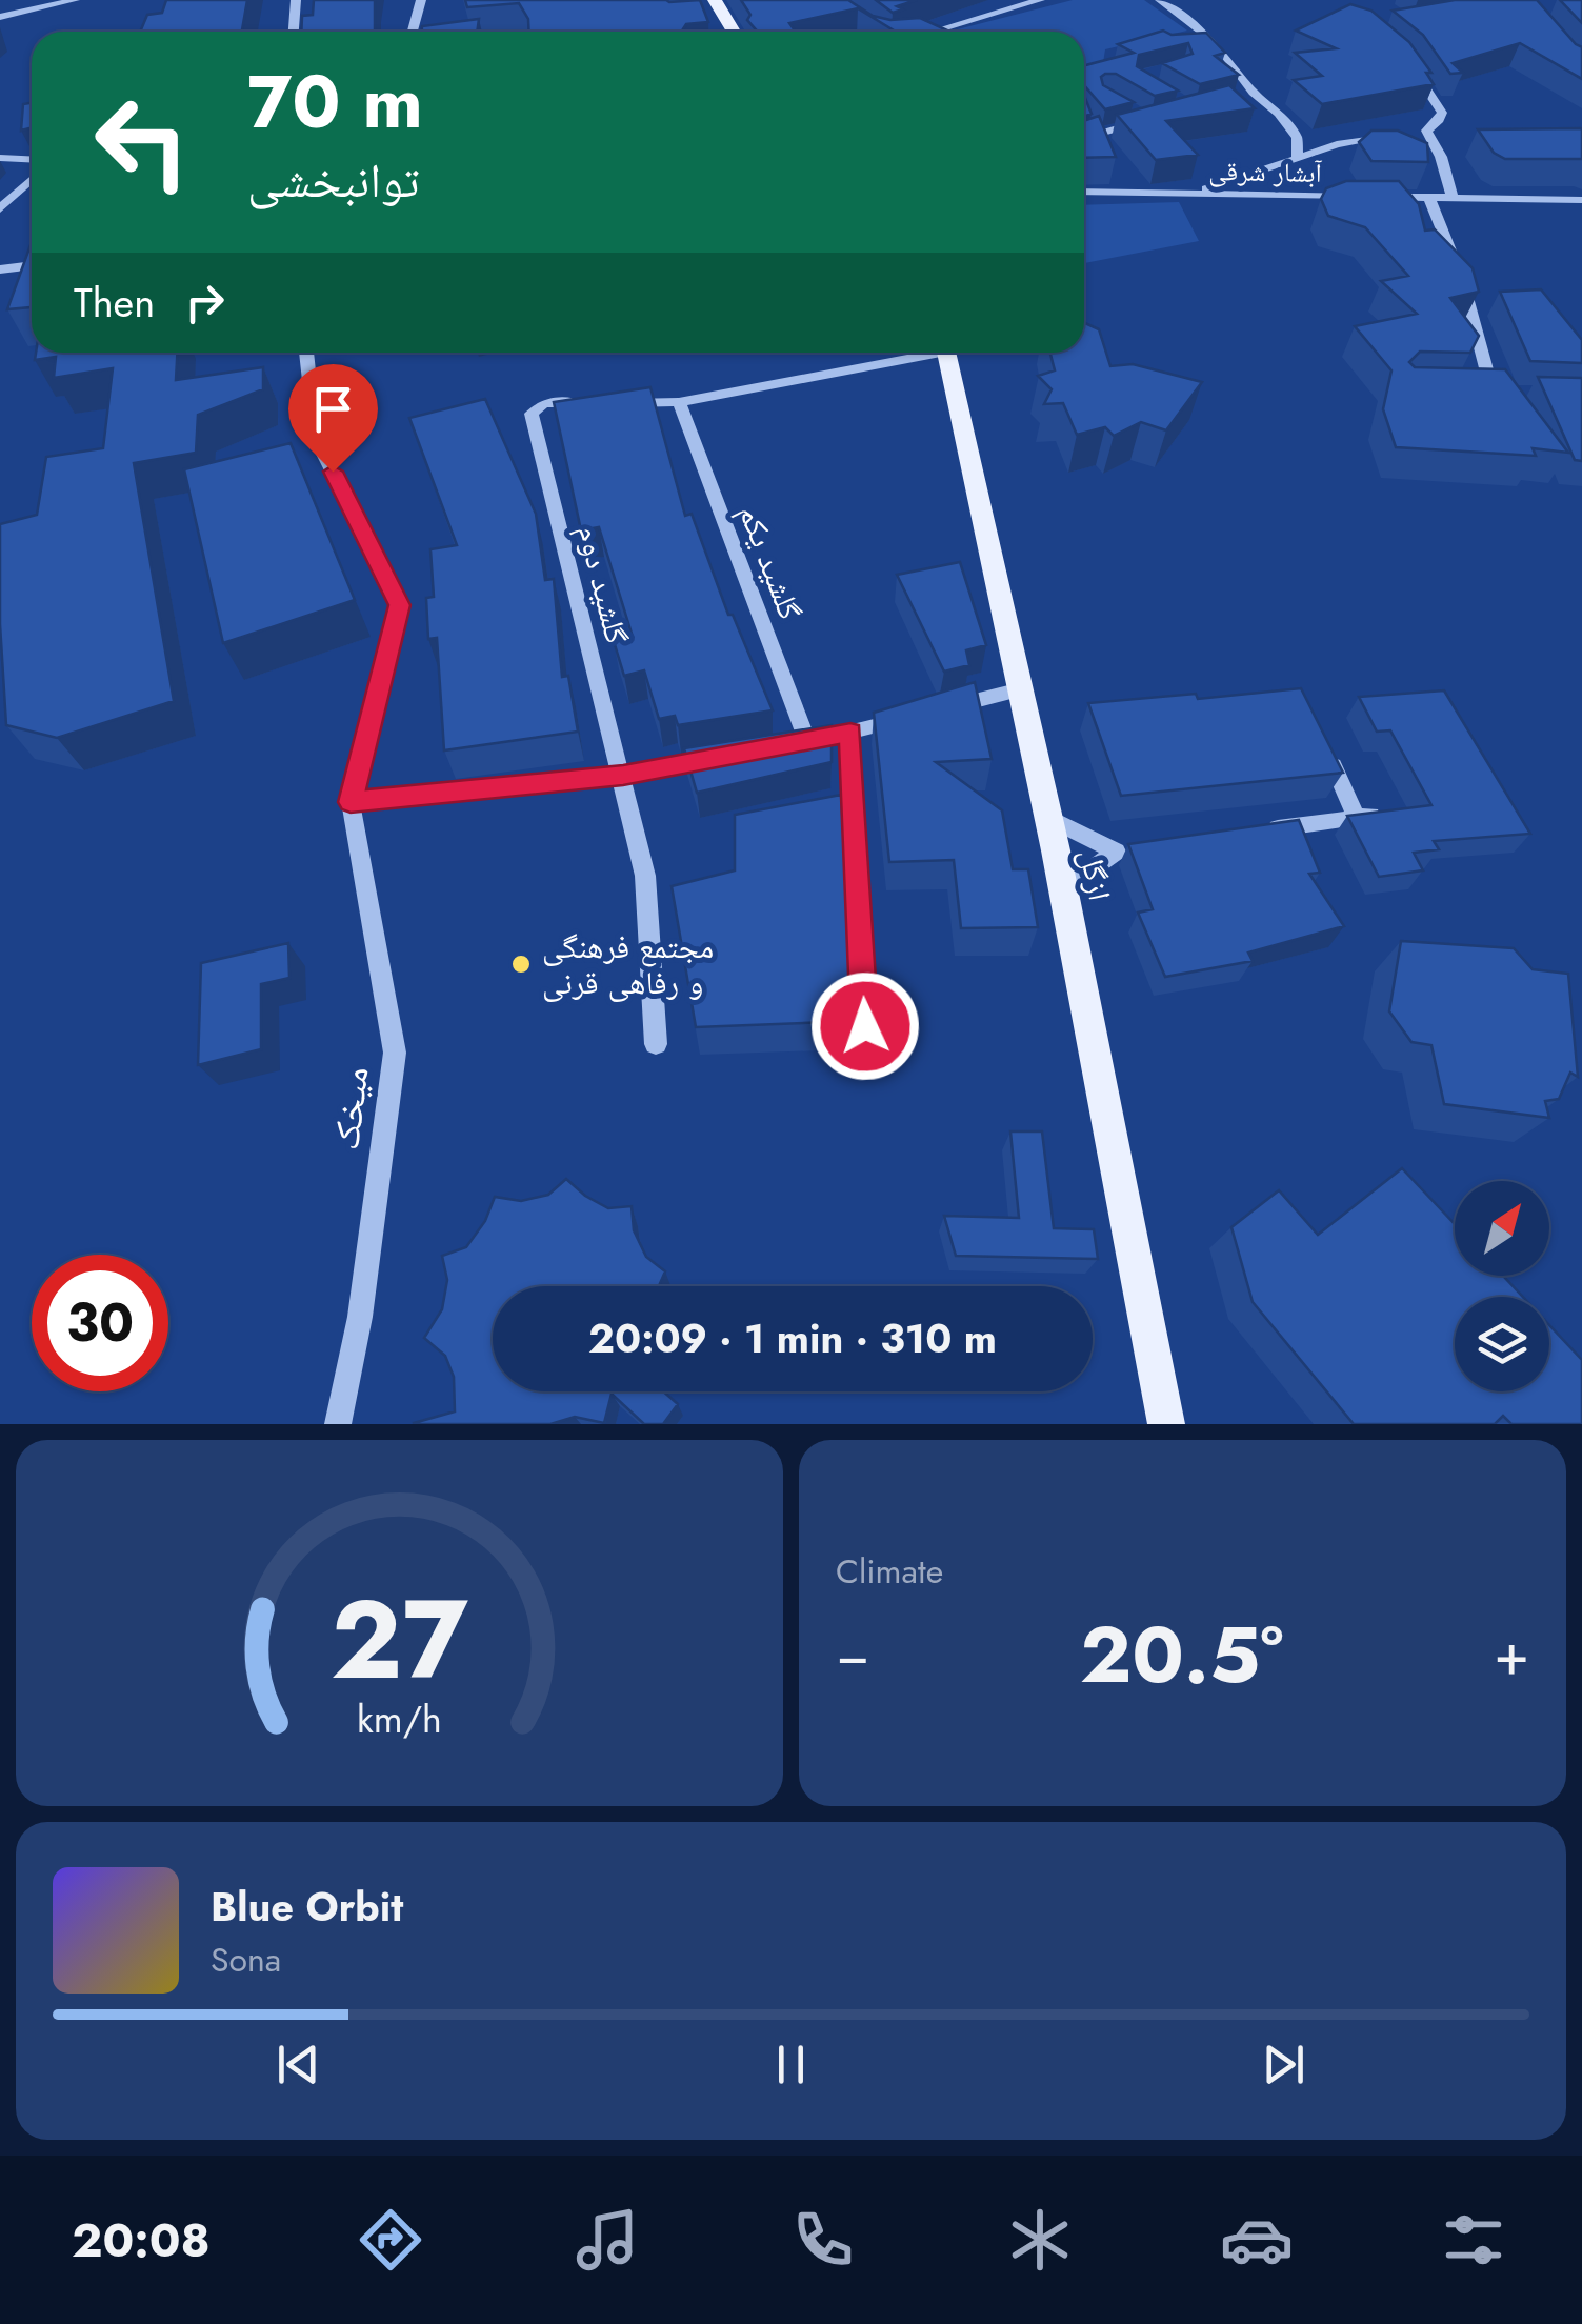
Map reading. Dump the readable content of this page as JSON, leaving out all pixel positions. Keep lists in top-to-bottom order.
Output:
{
  "streets": {
    "main road": ["ازگل"],
    "street": [
      "آبشار شرقی",
      "گلشيد يكم",
      "گلشيد دوم",
      "میخک"
    ]
  },
  "places": ["مجتمع فرهنگی و رفاهی قرنی"],
  "north": "top right",
  "page": {
    "turn": ["70 m", "توانبخشی"],
    "then": "Then",
    "limit": "30",
    "trip": "20:09 · 1 min · 310 m",
    "tile": "Climate",
    "heat": ["−", "20.5°", "+"],
    "song": ["Blue Orbit", "Sona"],
    "tabs": "20:08",
    "gauge": ["27", "km/h"]
  }
}
